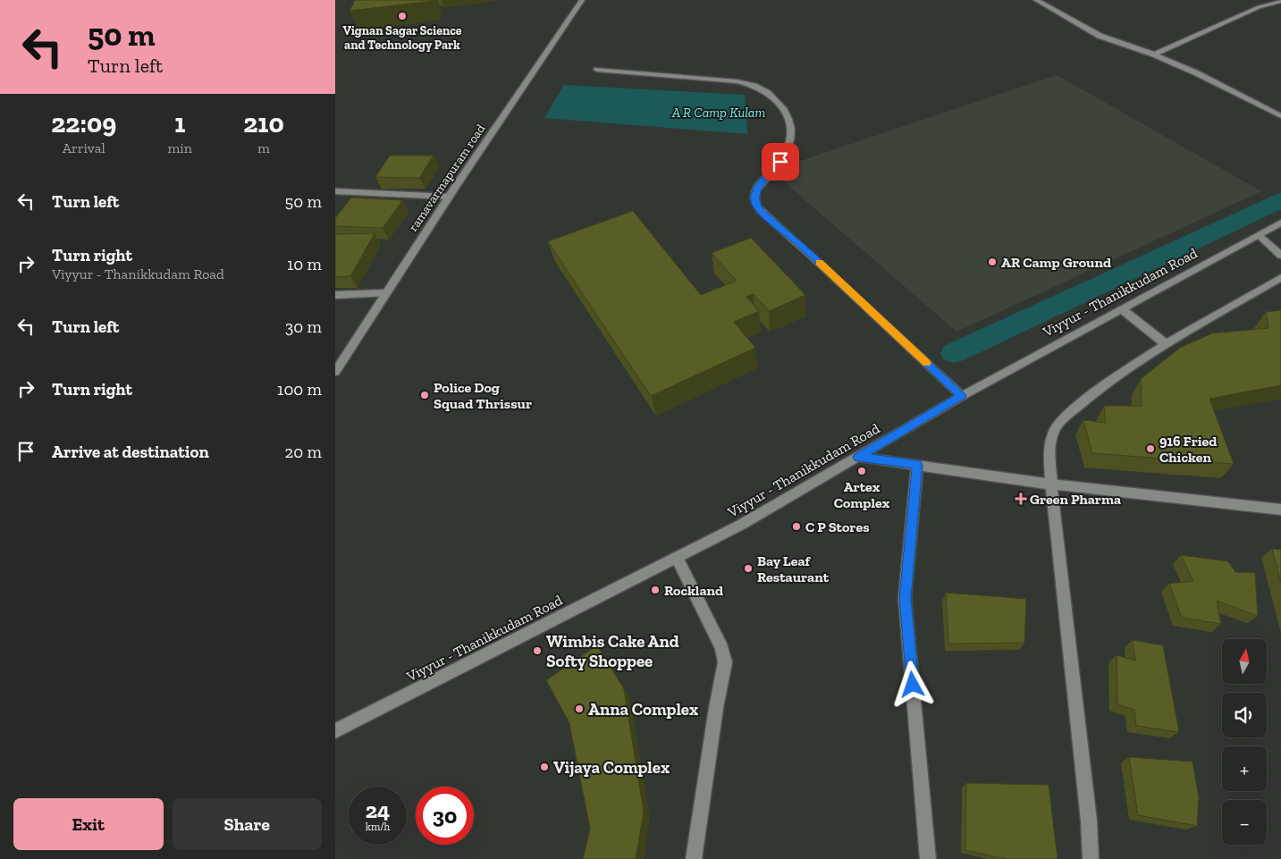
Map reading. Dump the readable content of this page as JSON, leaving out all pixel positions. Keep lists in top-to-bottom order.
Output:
{
  "streets": {
    "street": ["ramavarmapuram road", "Viyyur - Thanikkudam Road"]
  },
  "water": ["A R Camp Kulam"],
  "places": {
    "other": [
      "Vignan Sagar Science and Technology Park",
      "AR Camp Ground",
      "Police Dog Squad Thrissur",
      "916 Fried Chicken",
      "Artex Complex",
      "C P Stores",
      "Bay Leaf Restaurant",
      "Rockland",
      "Wimbis Cake And Softy Shoppee",
      "Anna Complex",
      "Vijaya Complex"
    ],
    "health": ["Green Pharma"]
  },
  "north": "top",
  "page": {
    "turn": ["50 m", "Turn left"],
    "eta": [
      "22:09",
      "Arrival",
      "1",
      "min",
      "210",
      "m"
    ],
    "list": [
      {
        "name": "Turn left",
        "value": "50 m"
      },
      {
        "name": "Turn right",
        "note": "Viyyur - Thanikkudam Road",
        "value": "10 m"
      },
      {
        "name": "Turn left",
        "value": "30 m"
      },
      {
        "name": "Turn right",
        "value": "100 m"
      },
      {
        "name": "Arrive at destination",
        "value": "20 m"
      }
    ],
    "map_buttons": ["+", "−"],
    "speed": "24 km/h",
    "limit": "30",
    "buttons": ["Exit", "Share"]
  }
}
